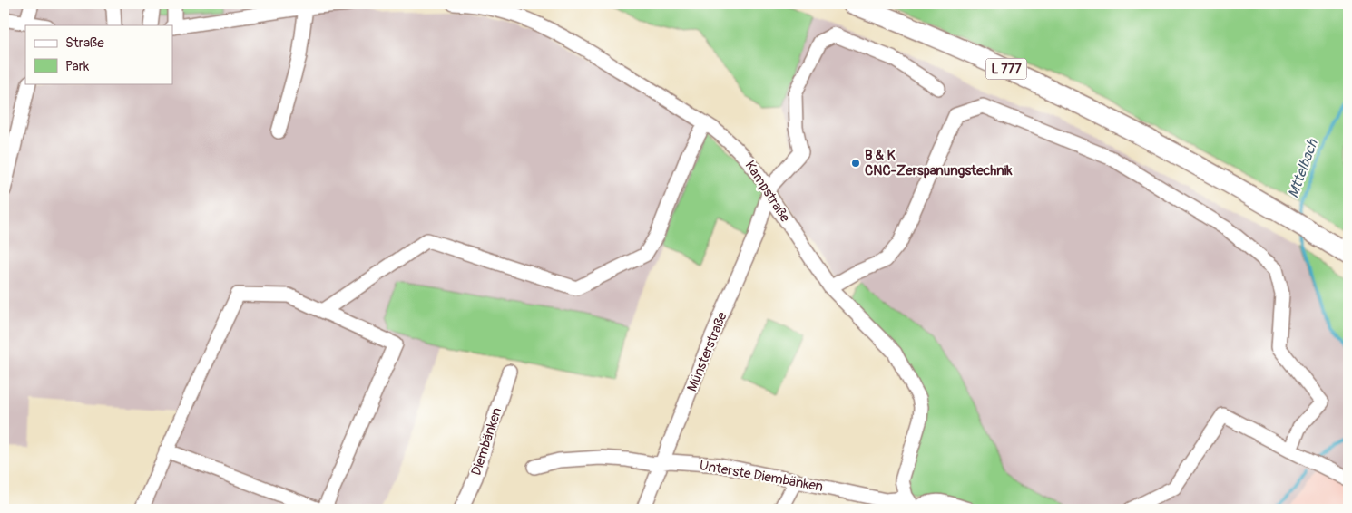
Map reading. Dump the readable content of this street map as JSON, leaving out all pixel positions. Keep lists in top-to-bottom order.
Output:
{
  "streets": {
    "highway": ["L 777"],
    "street": [
      "Kampstraße",
      "Münsterstraße",
      "Diembänken",
      "Unterste Diembänken"
    ]
  },
  "crossings": [
    ["Kampstraße", "Münsterstraße"],
    ["Kampstraße", "Unterste Diembänken"],
    ["Münsterstraße", "Unterste Diembänken"]
  ],
  "water": ["Mttelbach"],
  "places": ["B & K CNC-Zerspanungstechnik"],
  "legend": ["Straße", "Park"]
}
